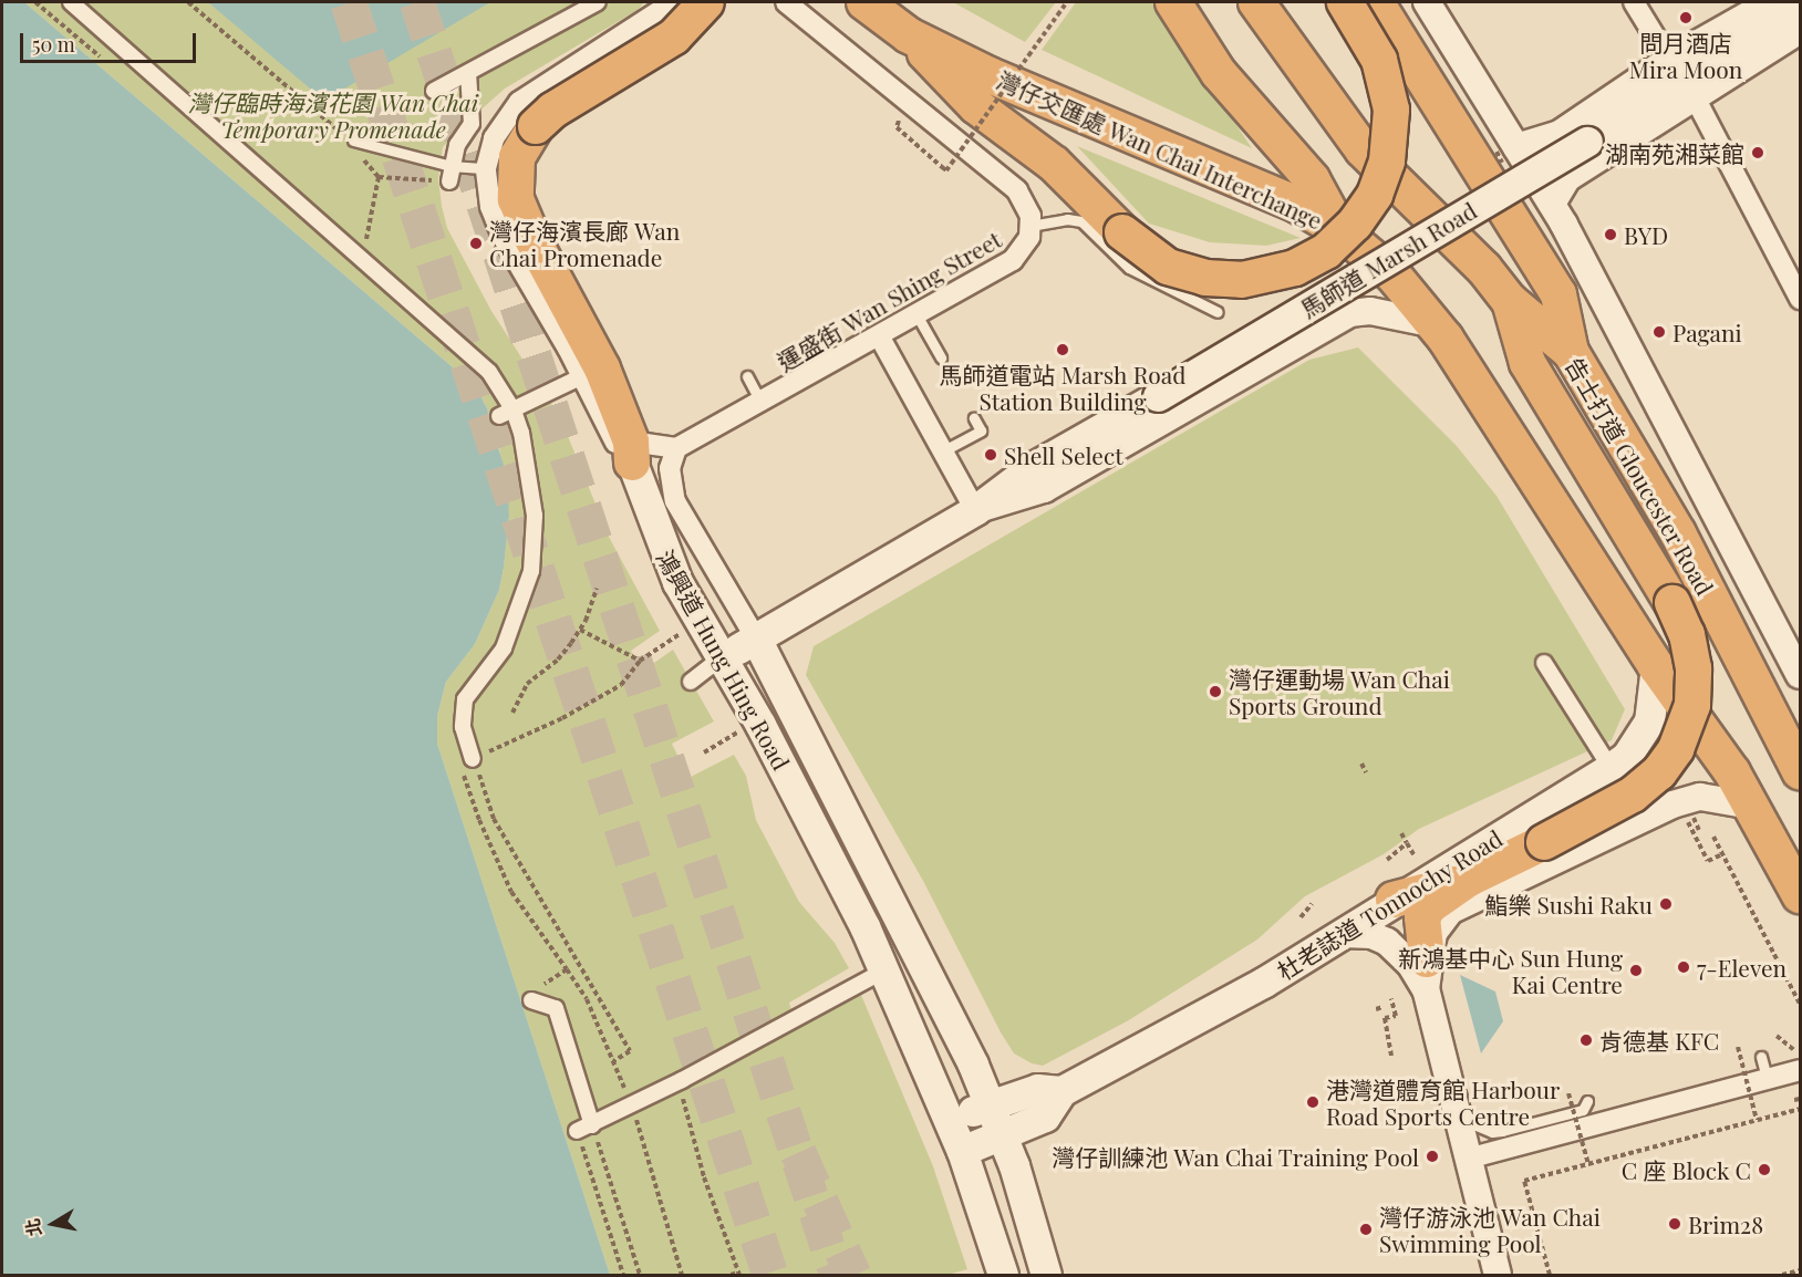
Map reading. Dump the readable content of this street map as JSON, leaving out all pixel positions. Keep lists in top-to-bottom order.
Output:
{
  "streets": {
    "highway": ["灣仔交匯處 Wan Chai Interchange", "告士打道 Gloucester Road"],
    "main road": ["馬師道 Marsh Road", "鴻興道 Hung Hing Road", "杜老誌道 Tonnochy Road"],
    "street": ["運盛街 Wan Shing Street"]
  },
  "crossings": [
    ["灣仔交匯處 Wan Chai Interchange", "馬師道 Marsh Road"],
    ["馬師道 Marsh Road", "告士打道 Gloucester Road"],
    ["馬師道 Marsh Road", "鴻興道 Hung Hing Road"],
    ["運盛街 Wan Shing Street", "鴻興道 Hung Hing Road"],
    ["鴻興道 Hung Hing Road", "杜老誌道 Tonnochy Road"]
  ],
  "parks": ["灣仔臨時海濱花園 Wan Chai Temporary Promenade"],
  "places": [
    "問月酒店 Mira Moon",
    "湖南苑湘菜館",
    "BYD",
    "灣仔海濱長廊 Wan Chai Promenade",
    "Pagani",
    "馬師道電站 Marsh Road Station Building",
    "Shell Select",
    "灣仔運動場 Wan Chai Sports Ground",
    "鮨樂 Sushi Raku",
    "7-Eleven",
    "新鴻基中心 Sun Hung Kai Centre",
    "肯德基 KFC",
    "港灣道體育館 Harbour Road Sports Centre",
    "灣仔訓練池 Wan Chai Training Pool",
    "C 座 Block C",
    "Brim28",
    "灣仔游泳池 Wan Chai Swimming Pool"
  ],
  "scale_bar": "50 m",
  "north": "left"
}
